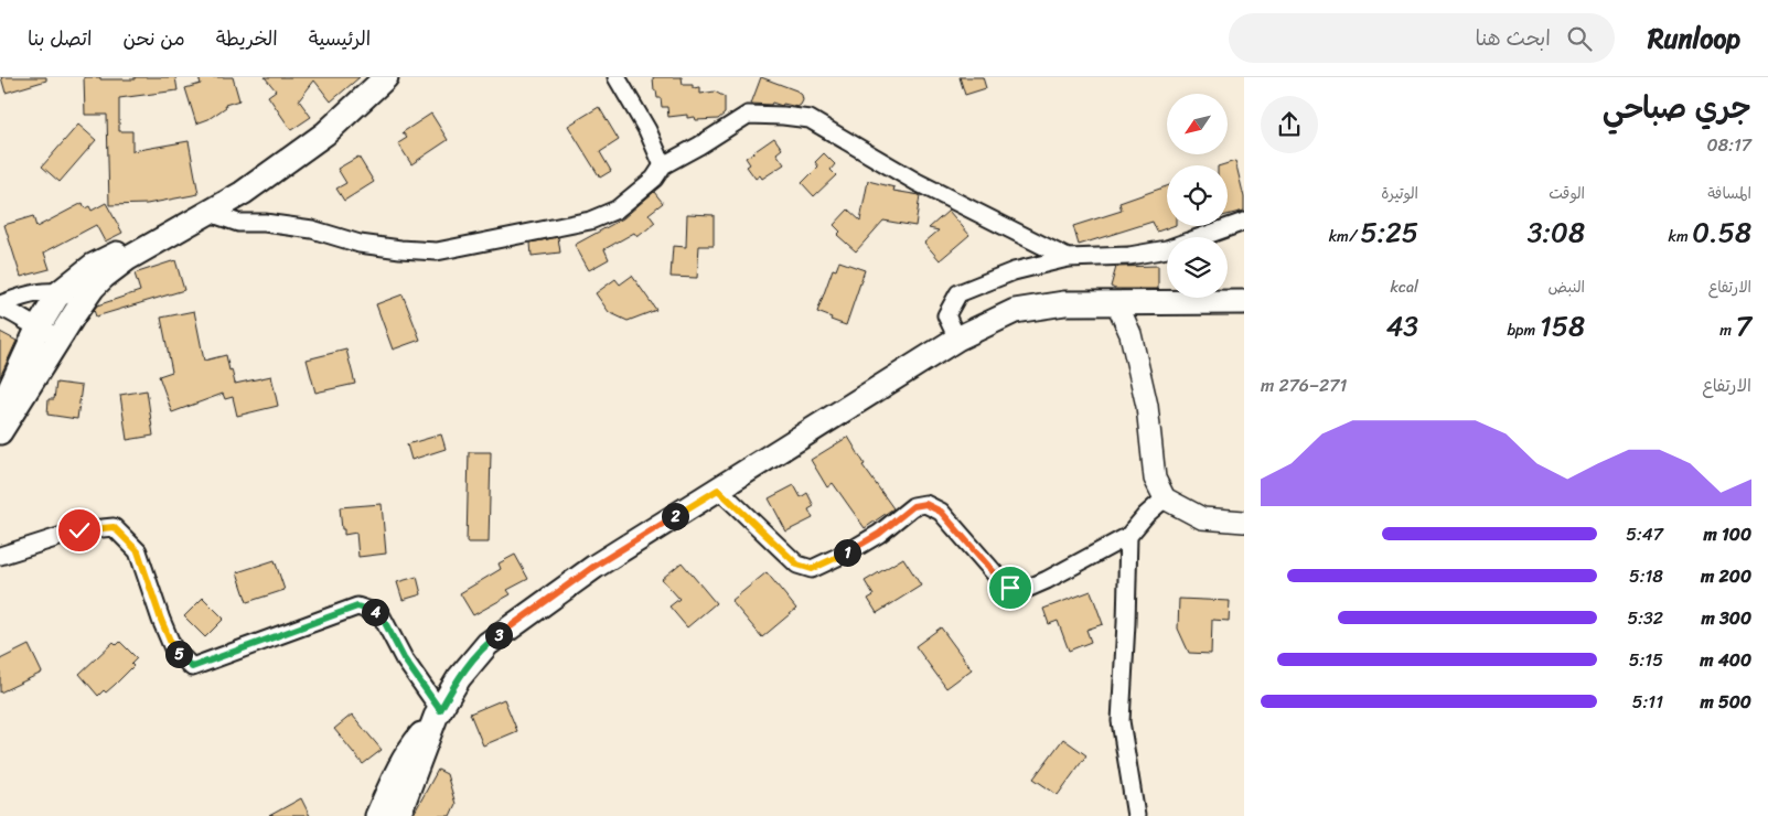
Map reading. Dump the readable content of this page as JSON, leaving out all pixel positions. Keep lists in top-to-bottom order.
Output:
{
  "north": "bottom left",
  "page": {
    "header": "Runloop",
    "search": "ابحث هنا",
    "nav": [
      "الرئيسية",
      "الخريطة",
      "من نحن",
      "اتصل بنا"
    ],
    "heading": ["جري صباحي", "08:17"],
    "stats": [
      ["المسافة", "0.58 km"],
      ["الوقت", "3:08"],
      ["الوتيرة", "5:25 /km"],
      ["الارتفاع", "7 m"],
      ["النبض", "158 bpm"],
      ["kcal", "43"]
    ],
    "chart": ["الارتفاع", "271–276 m"],
    "pins": [
      "2",
      "1",
      "4",
      "3",
      "5"
    ],
    "list": [
      {
        "name": "100 m",
        "note": "5:47"
      },
      {
        "name": "200 m",
        "note": "5:18"
      },
      {
        "name": "300 m",
        "note": "5:32"
      },
      {
        "name": "400 m",
        "note": "5:15"
      },
      {
        "name": "500 m",
        "note": "5:11"
      }
    ]
  }
}
